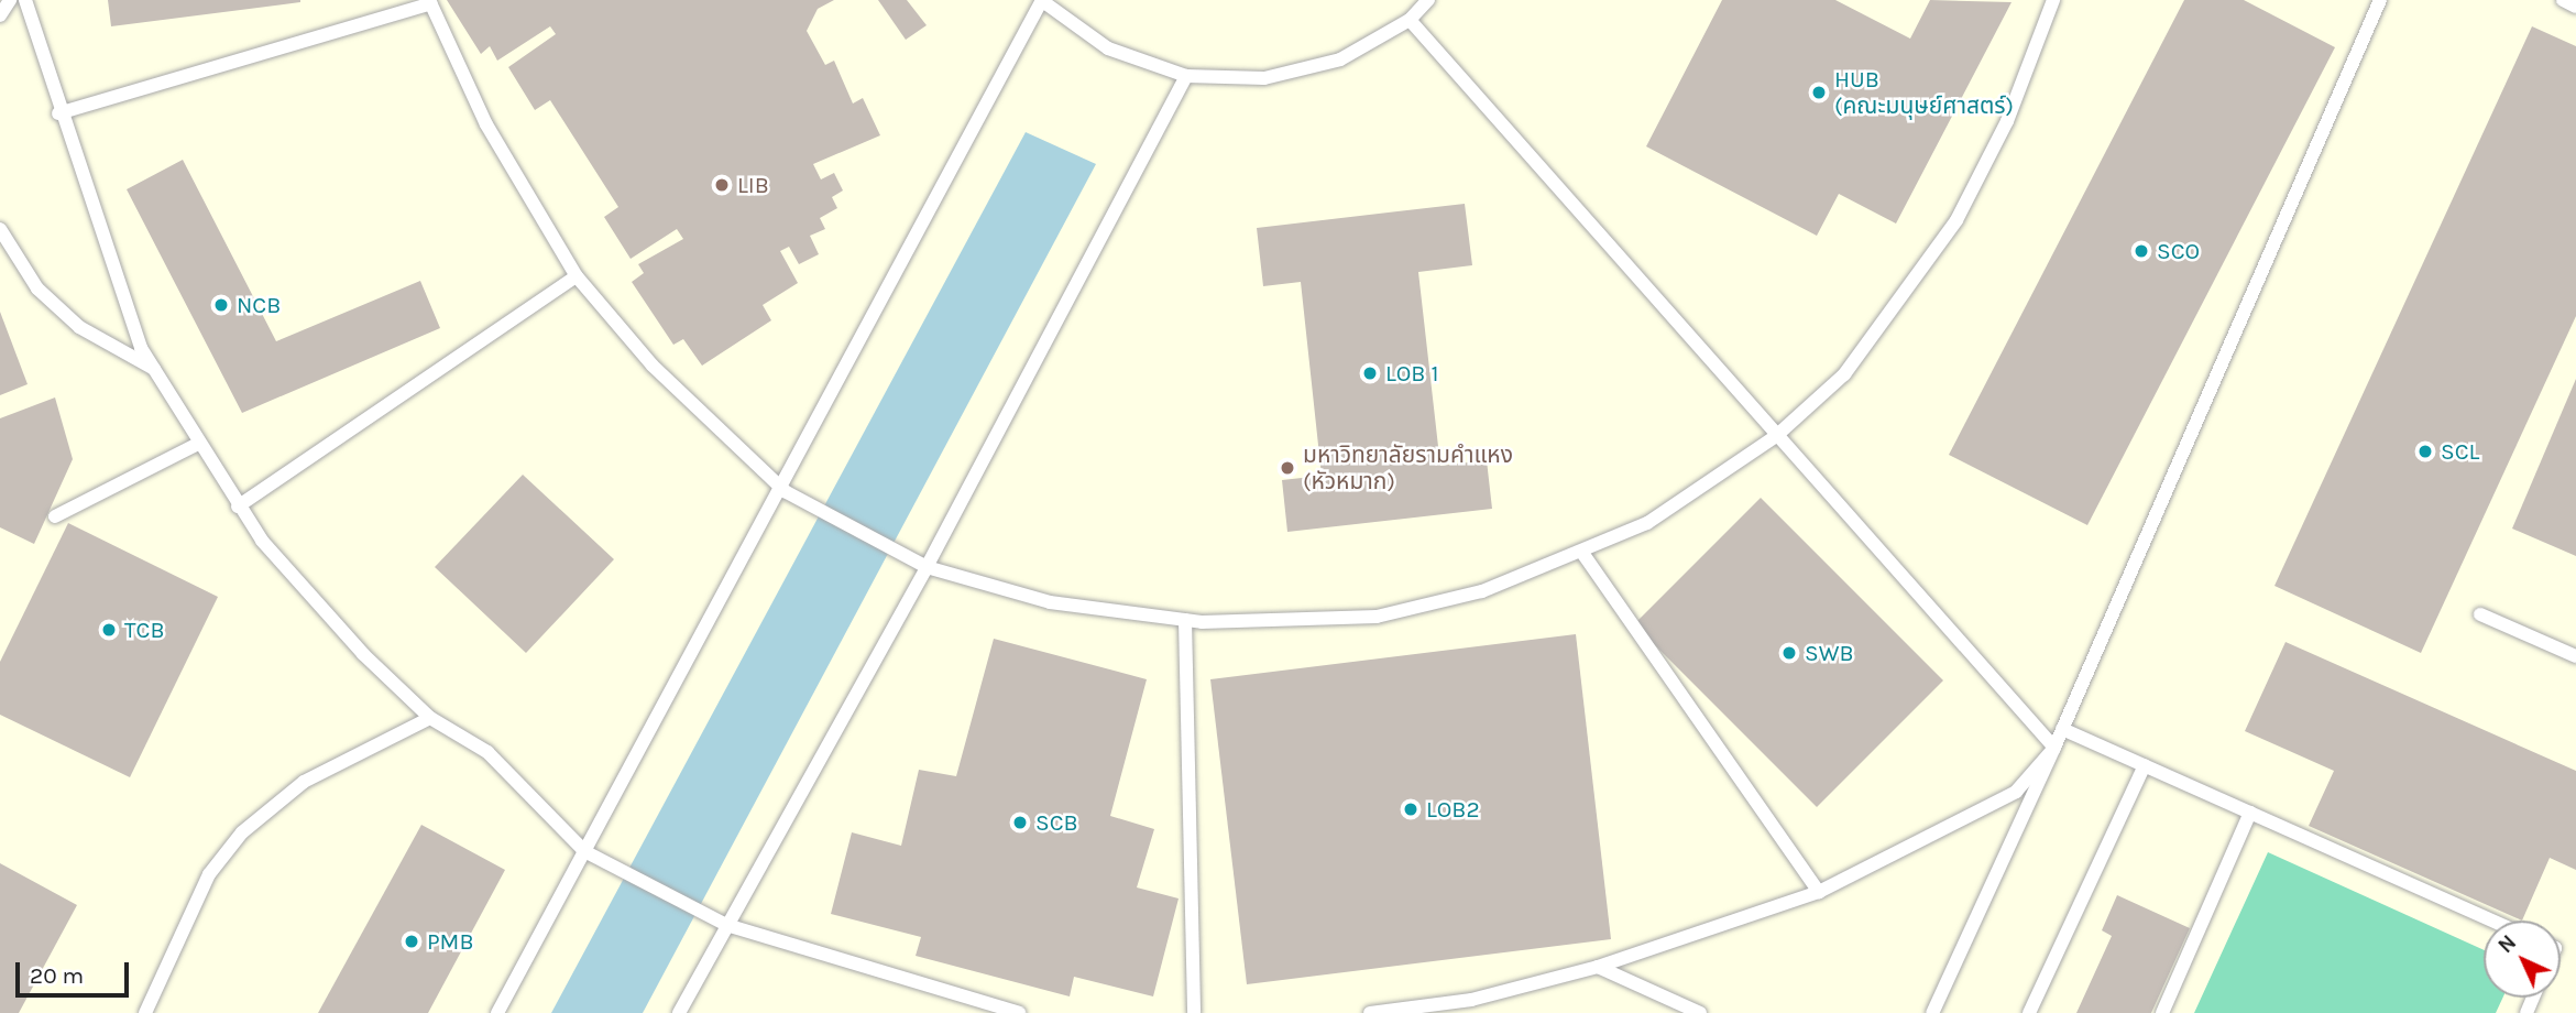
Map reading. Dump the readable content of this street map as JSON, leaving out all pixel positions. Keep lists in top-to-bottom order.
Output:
{
  "places": [
    "HUB (คณะมนุษย์ศาสตร์)",
    "LIB",
    "SCO",
    "NCB",
    "LOB 1",
    "SCL",
    "มหาวิทยาลัยรามคำแหง (หัวหมาก)",
    "TCB",
    "SWB",
    "LOB2",
    "SCB",
    "PMB"
  ],
  "scale_bar": "20 m",
  "north": "top left"
}
